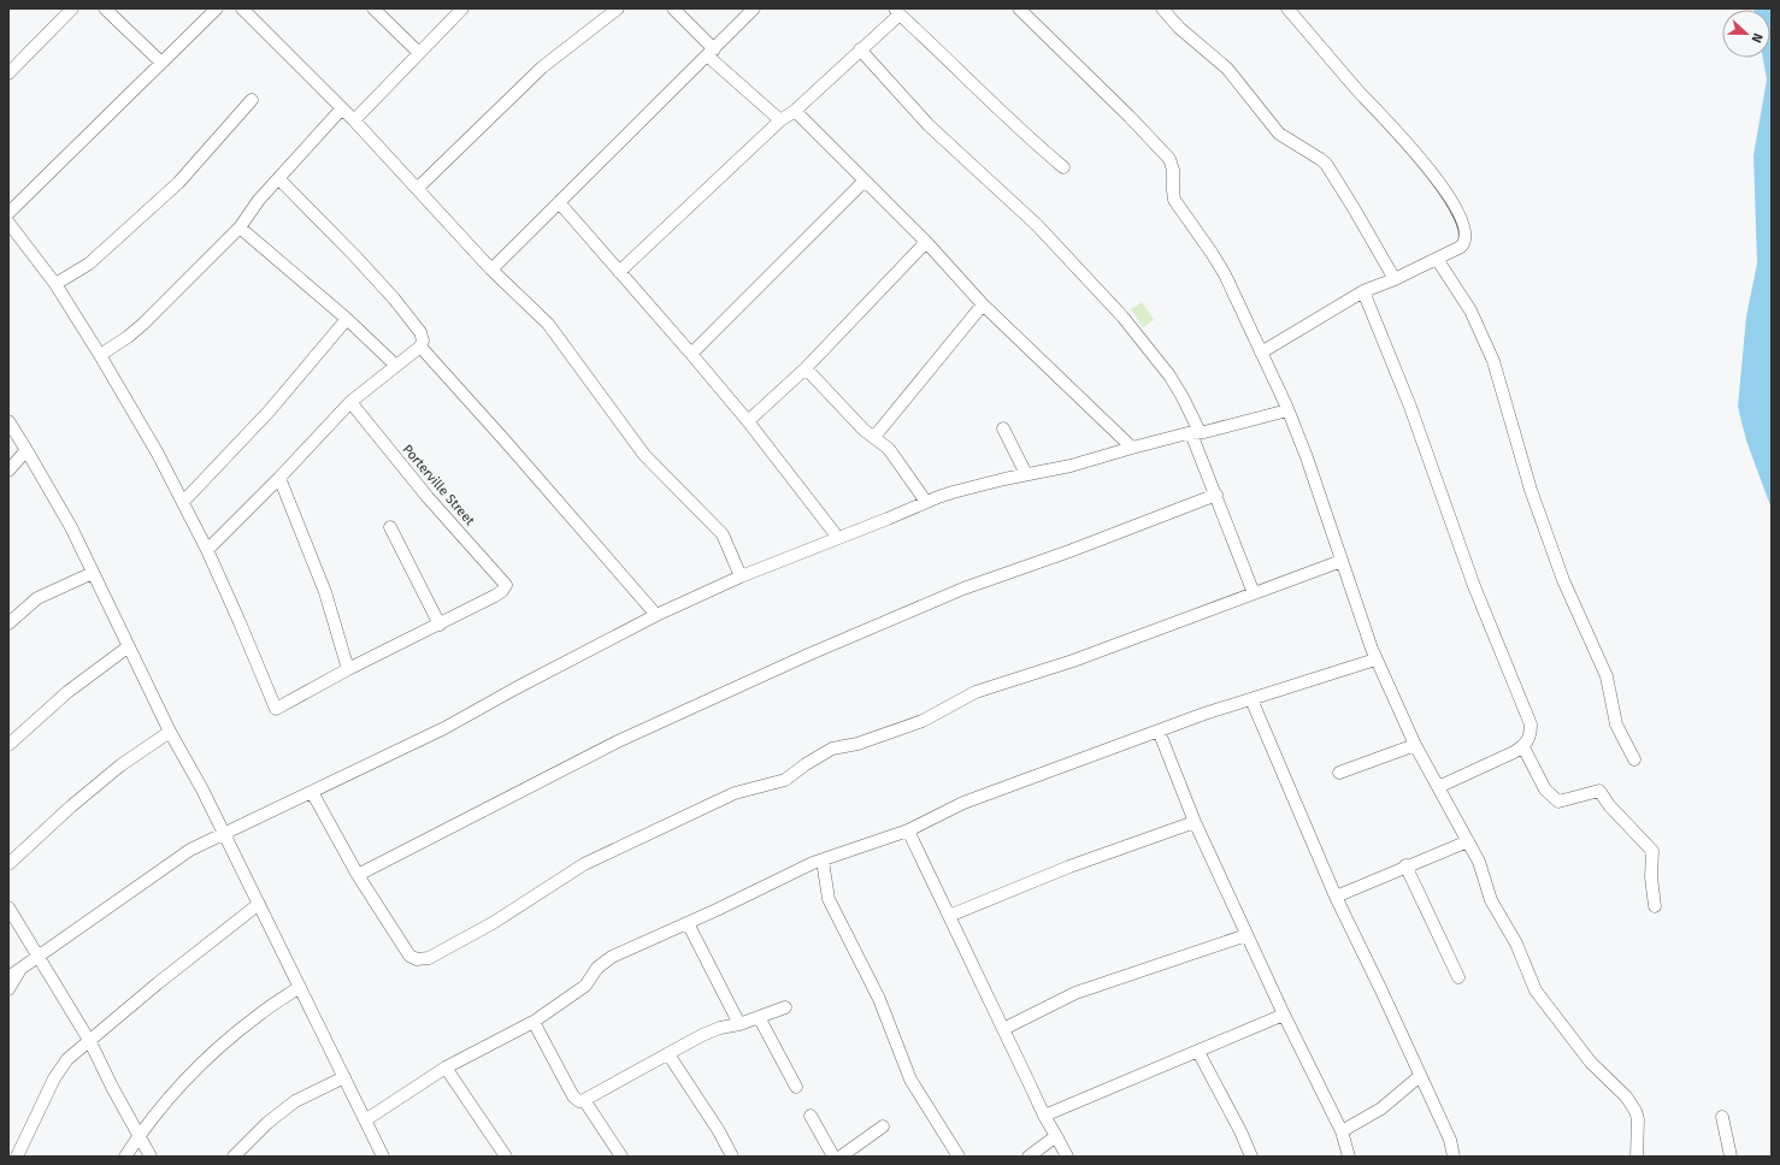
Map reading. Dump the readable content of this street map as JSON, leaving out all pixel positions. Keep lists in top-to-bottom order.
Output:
{
  "streets": {
    "street": ["Porterville Street"]
  },
  "north": "right"
}
